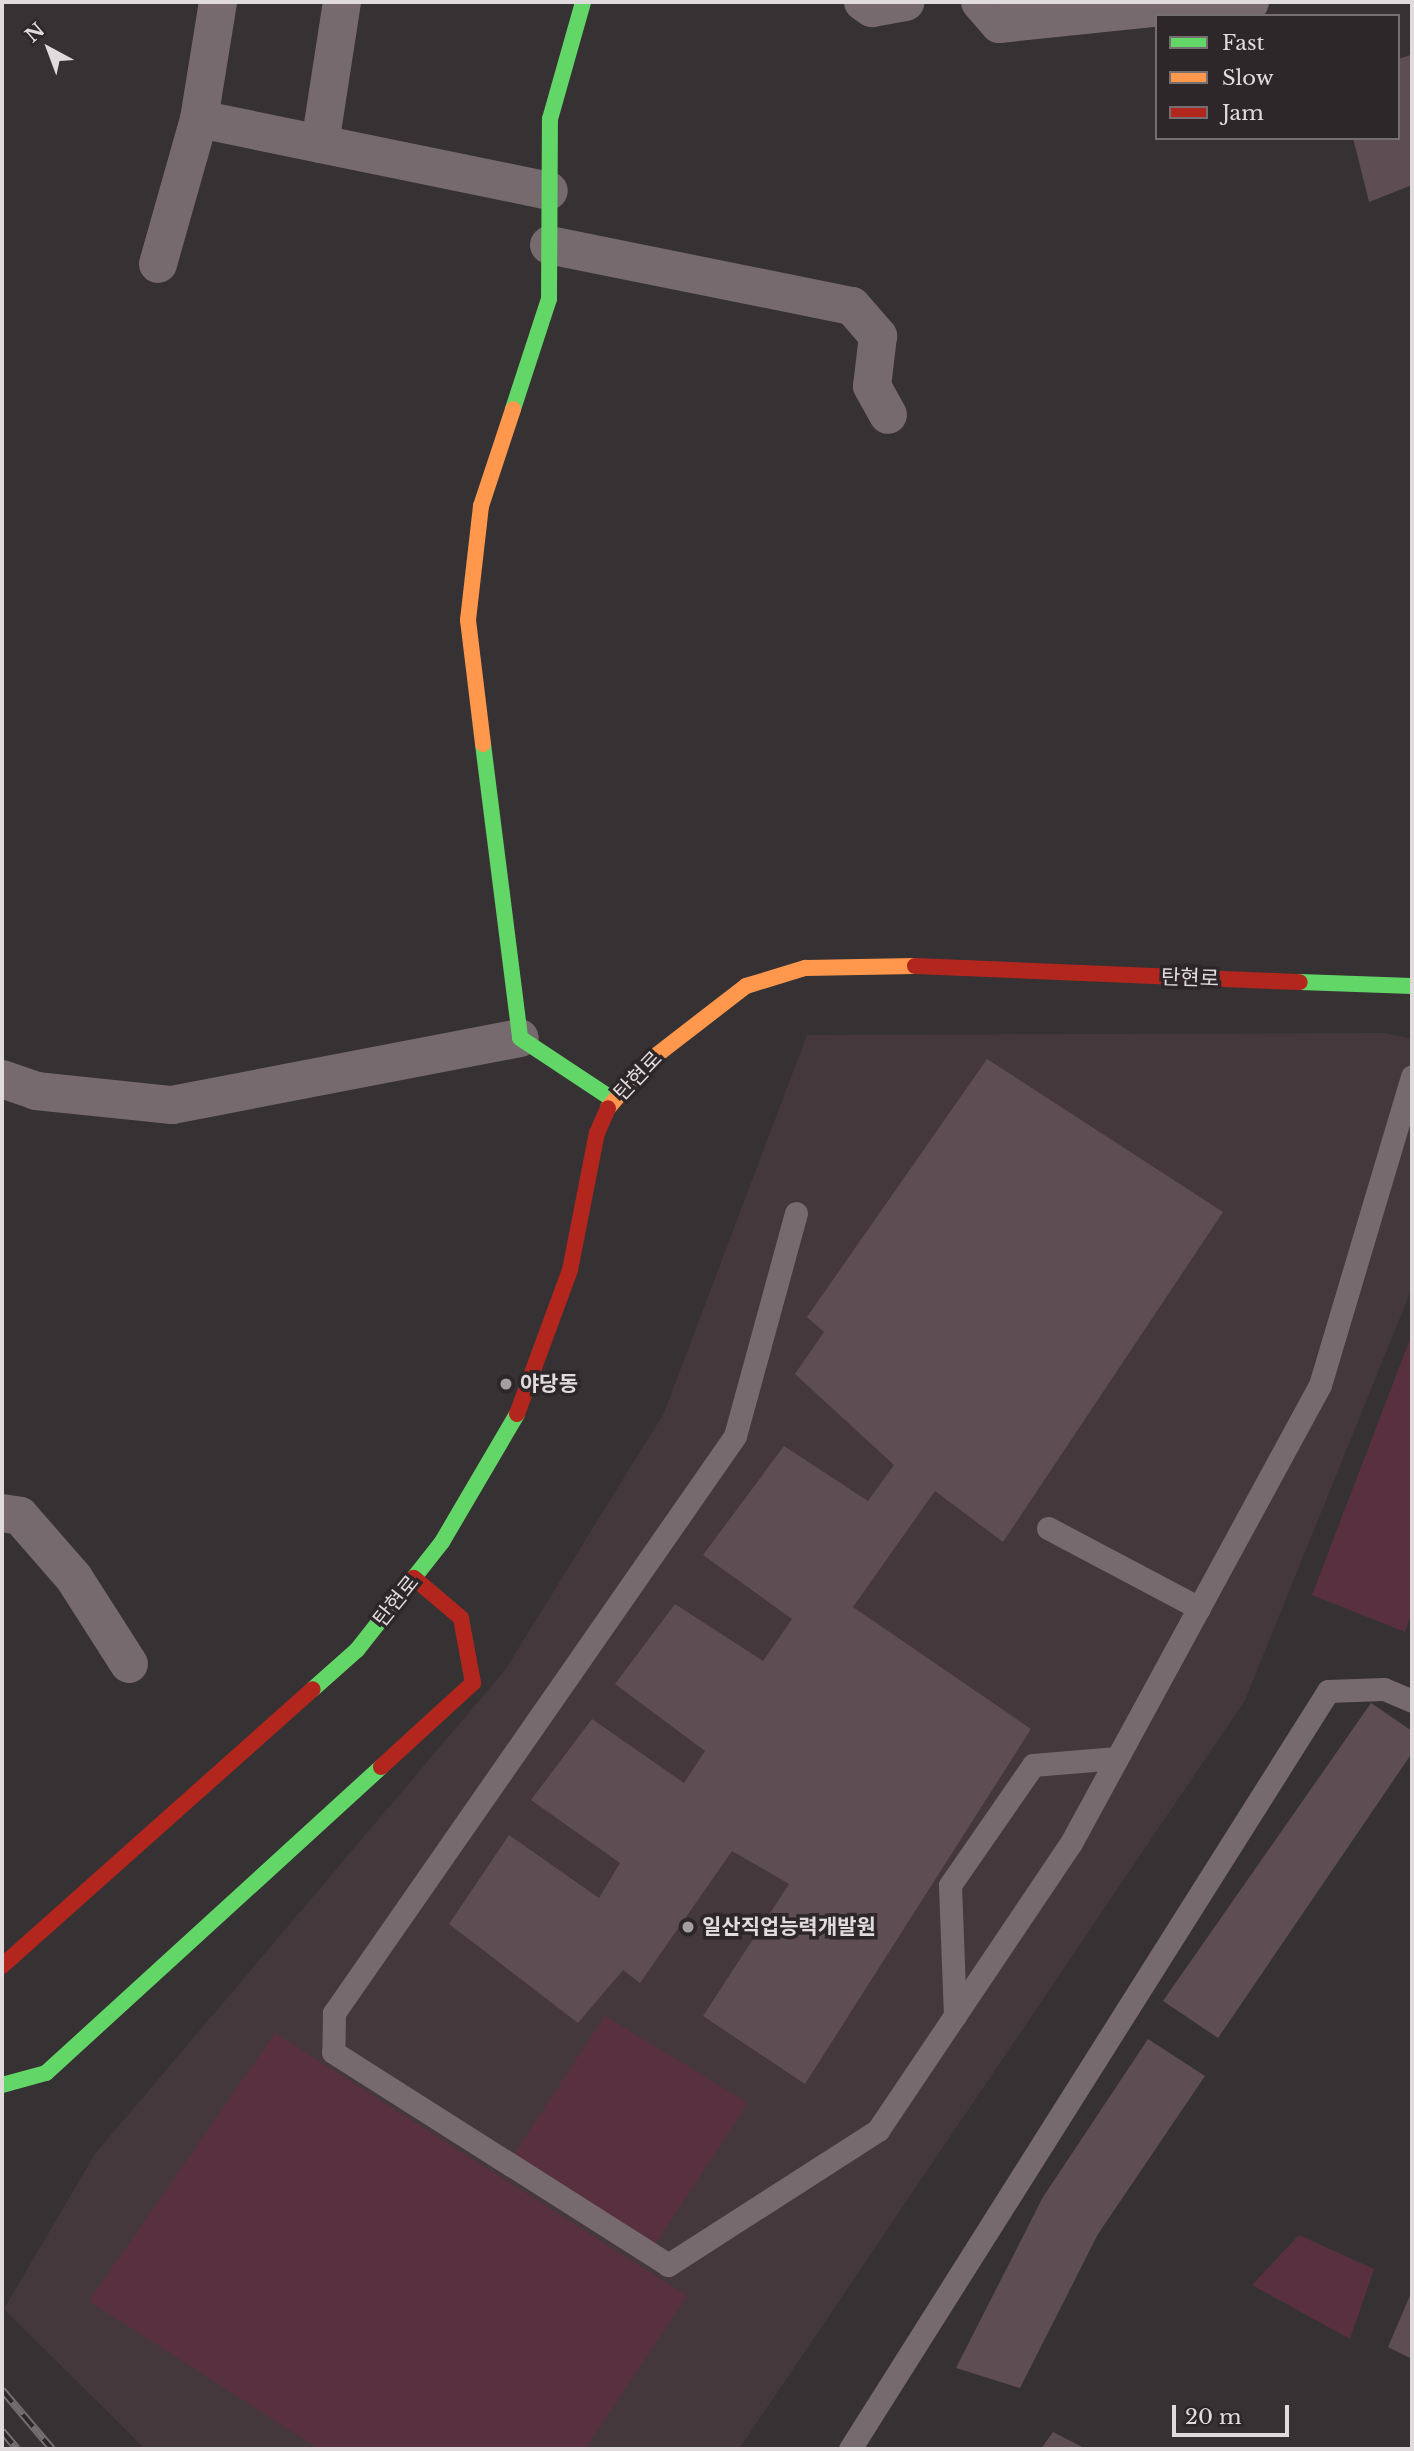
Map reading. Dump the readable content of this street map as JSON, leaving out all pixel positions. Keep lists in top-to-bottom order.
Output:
{
  "streets": {
    "main road": ["탄현로"]
  },
  "places": ["야당동", "일산직업능력개발원"],
  "legend": ["Fast", "Slow", "Jam"],
  "scale_bar": "20 m",
  "north": "top left"
}
